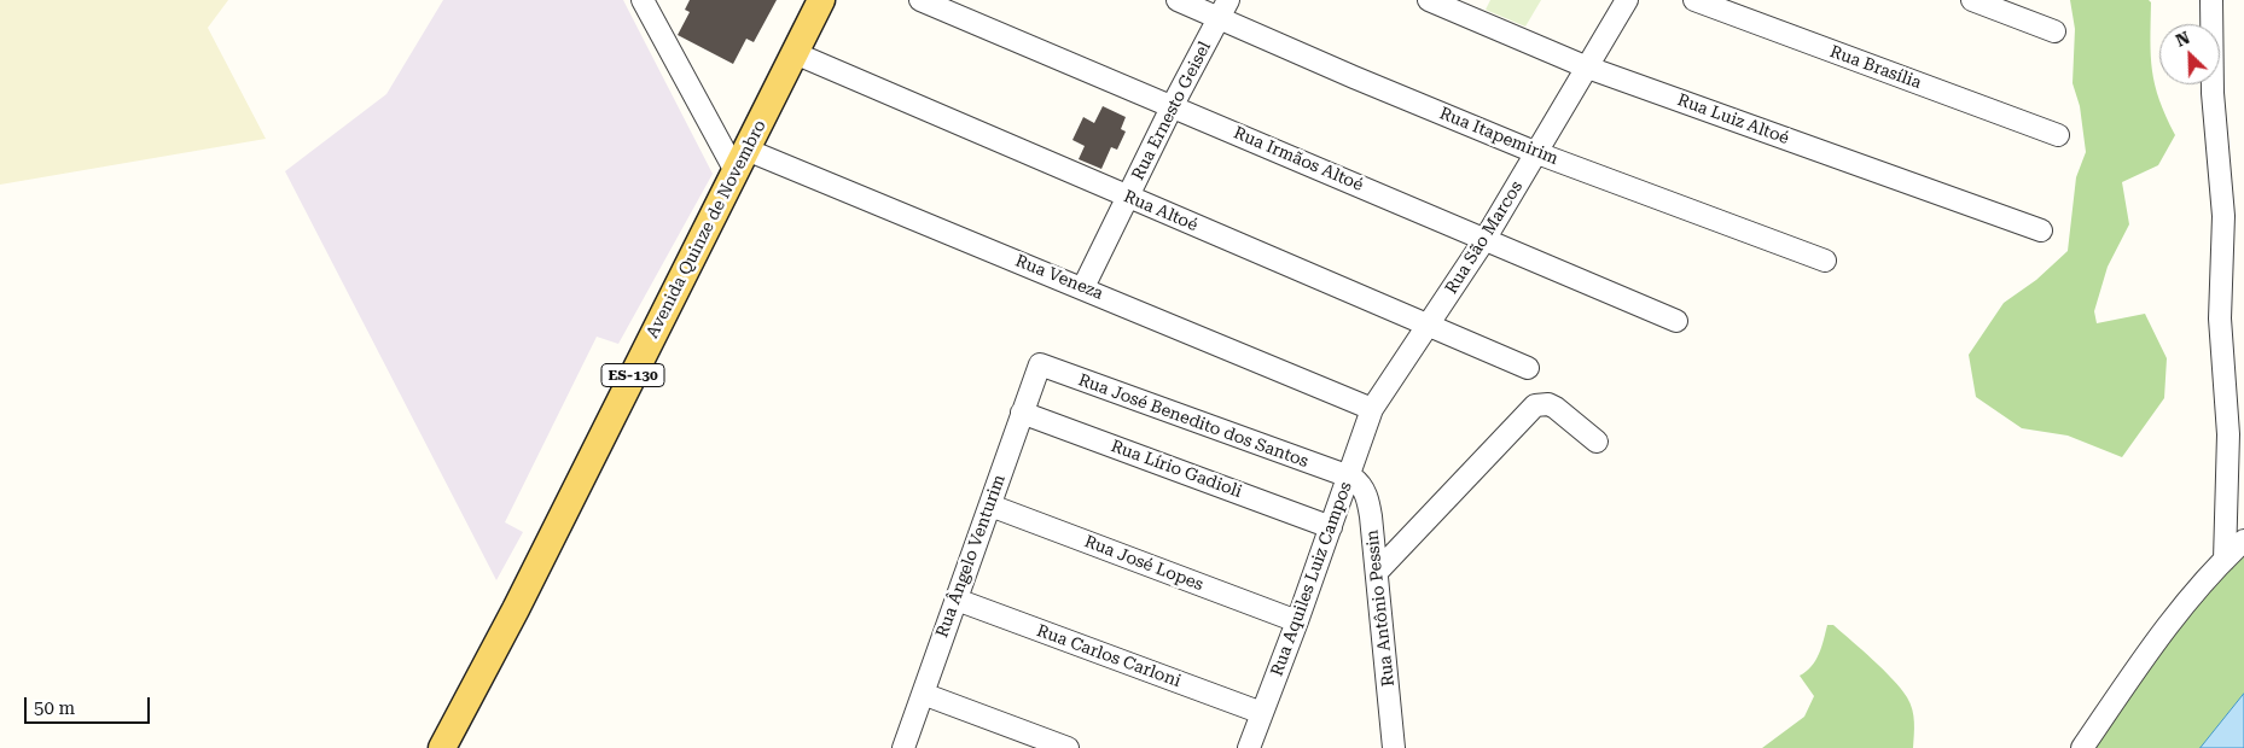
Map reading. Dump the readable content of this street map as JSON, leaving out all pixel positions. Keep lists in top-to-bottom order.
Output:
{
  "streets": {
    "main road": ["Avenida Quinze de Novembro", "ES-130"],
    "street": [
      "Rua Brasília",
      "Rua Ernesto Geisel",
      "Rua Luiz Altoé",
      "Rua Itapemirim",
      "Rua Irmãos Altoé",
      "Rua Altoé",
      "Rua São Marcos",
      "Rua Veneza",
      "Rua José Benedito dos Santos",
      "Rua Lírio Gadioli",
      "Rua Ângelo Venturim",
      "Rua José Lopes",
      "Rua Aquiles Luiz Campos",
      "Rua Antônio Pessin",
      "Rua Carlos Carloni"
    ]
  },
  "crossings": [
    ["Rua Ernesto Geisel", "Rua Itapemirim"],
    ["Rua Ernesto Geisel", "Rua Irmãos Altoé"],
    ["Rua Ernesto Geisel", "Rua Altoé"],
    ["Rua Ernesto Geisel", "Rua Veneza"],
    ["Rua Luiz Altoé", "Rua São Marcos"],
    ["Rua Itapemirim", "Rua São Marcos"],
    ["Rua Irmãos Altoé", "Rua São Marcos"],
    ["Rua Altoé", "Avenida Quinze de Novembro"],
    ["Rua Altoé", "Rua São Marcos"],
    ["Avenida Quinze de Novembro", "Rua Veneza"],
    ["Rua São Marcos", "Rua Veneza"],
    ["Rua São Marcos", "Rua Aquiles Luiz Campos"],
    ["Rua Veneza", "Rua Aquiles Luiz Campos"],
    ["Rua José Benedito dos Santos", "Rua Ângelo Venturim"],
    ["Rua José Benedito dos Santos", "Rua Aquiles Luiz Campos"],
    ["Rua José Benedito dos Santos", "Rua Antônio Pessin"],
    ["Rua Lírio Gadioli", "Rua Ângelo Venturim"],
    ["Rua Lírio Gadioli", "Rua Aquiles Luiz Campos"],
    ["Rua Ângelo Venturim", "Rua José Lopes"],
    ["Rua Ângelo Venturim", "Rua Carlos Carloni"],
    ["Rua José Lopes", "Rua Aquiles Luiz Campos"],
    ["Rua Aquiles Luiz Campos", "Rua Antônio Pessin"],
    ["Rua Aquiles Luiz Campos", "Rua Carlos Carloni"]
  ],
  "scale_bar": "50 m",
  "north": "top left"
}
